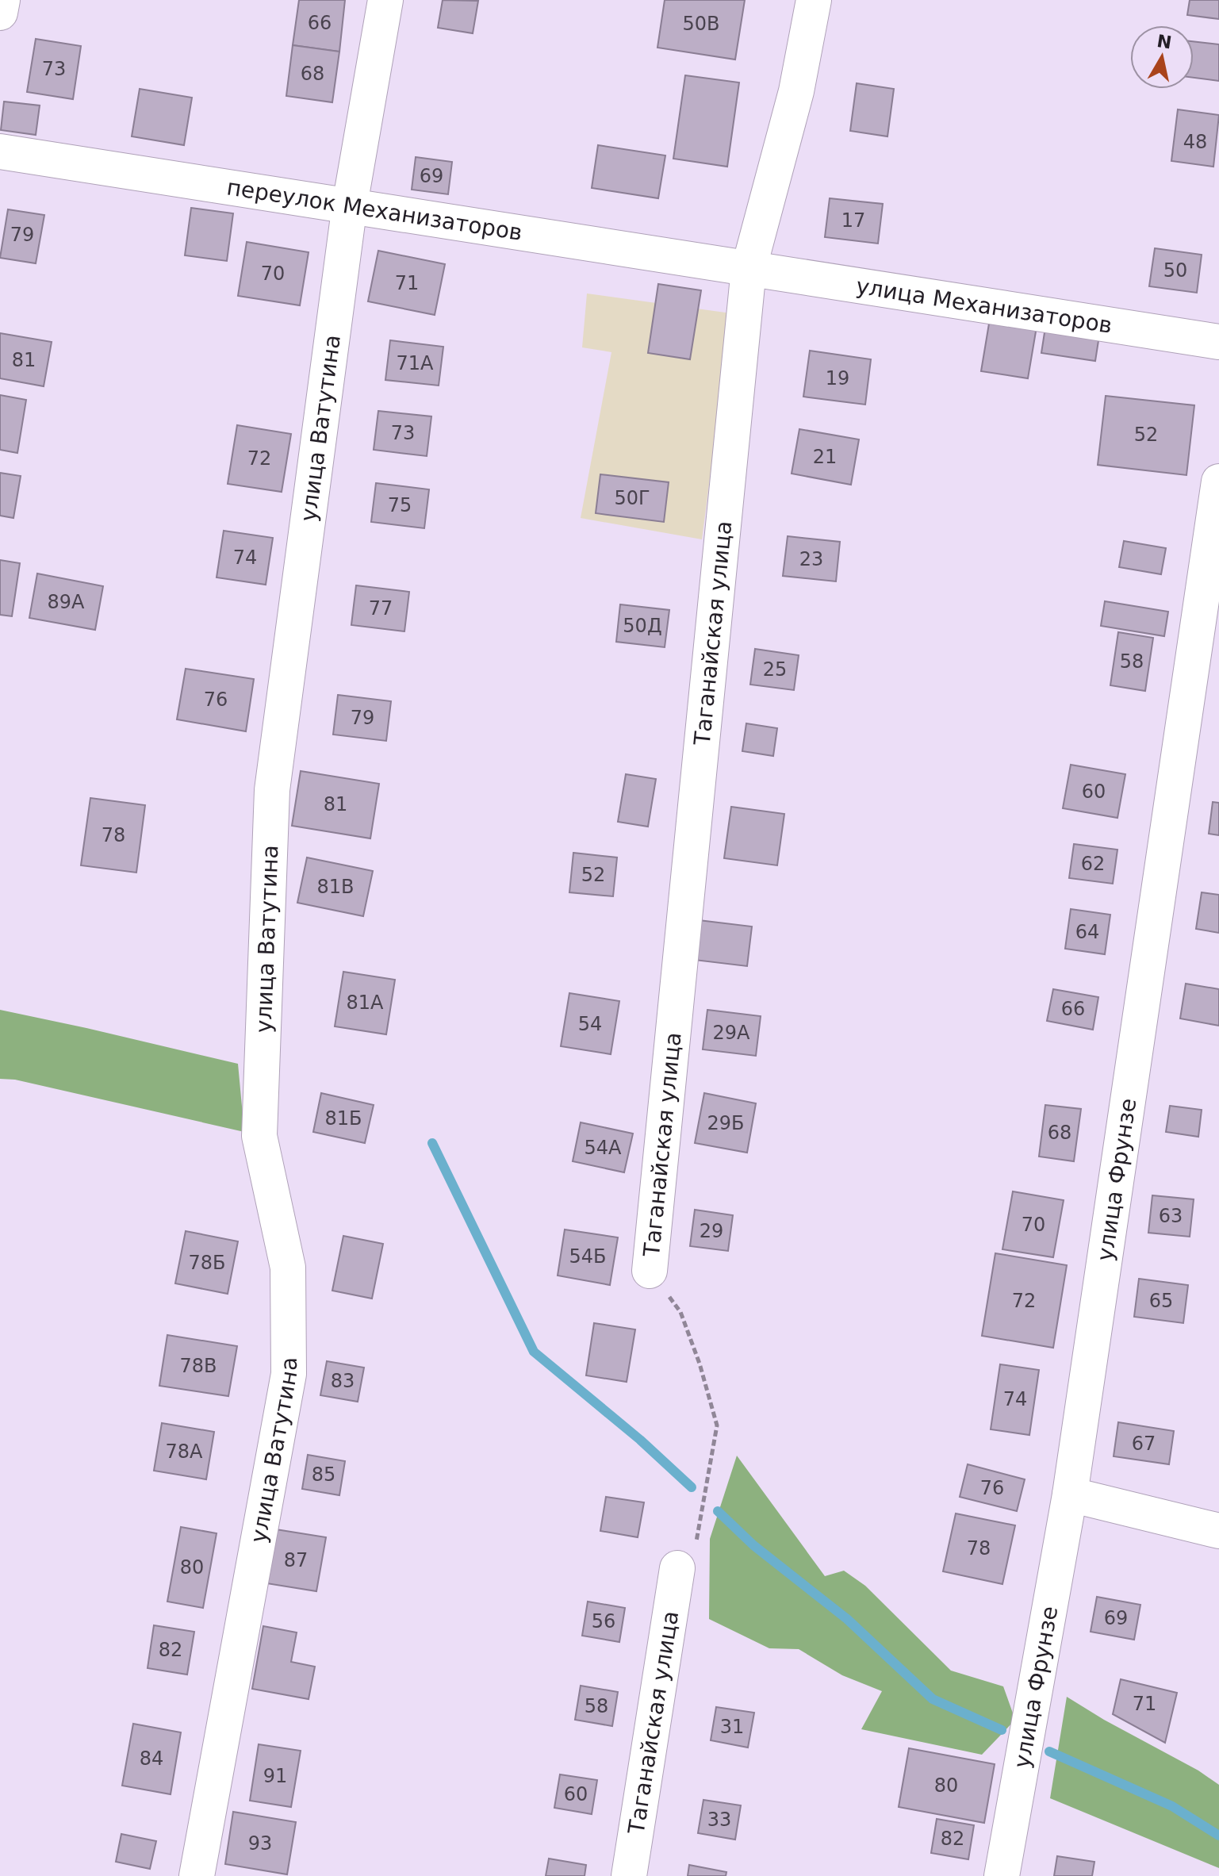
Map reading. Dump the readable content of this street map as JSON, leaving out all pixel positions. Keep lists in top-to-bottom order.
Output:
{
  "streets": {
    "street": [
      "переулок Механизаторов",
      "улица Механизаторов",
      "улица Ватутина",
      "Таганайская улица",
      "улица Фрунзе"
    ]
  },
  "crossings": [
    ["переулок Механизаторов", "улица Механизаторов"],
    ["переулок Механизаторов", "улица Ватутина"],
    ["переулок Механизаторов", "Таганайская улица"],
    ["улица Механизаторов", "Таганайская улица"]
  ],
  "house_numbers": [
    "66",
    "50В",
    "73",
    "68",
    "48",
    "69",
    "17",
    "79",
    "50",
    "70",
    "71",
    "81",
    "71А",
    "19",
    "73",
    "52",
    "21",
    "72",
    "50Г",
    "75",
    "74",
    "23",
    "89А",
    "77",
    "50Д",
    "58",
    "25",
    "76",
    "79",
    "60",
    "81",
    "78",
    "62",
    "52",
    "81В",
    "64",
    "81А",
    "66",
    "54",
    "29А",
    "81Б",
    "29Б",
    "68",
    "54А",
    "63",
    "70",
    "29",
    "54Б",
    "78Б",
    "72",
    "65",
    "78В",
    "83",
    "74",
    "67",
    "78А",
    "85",
    "76",
    "78",
    "87",
    "80",
    "69",
    "56",
    "82",
    "71",
    "58",
    "31",
    "84",
    "91",
    "80",
    "60",
    "33",
    "82",
    "93"
  ],
  "north": "top"
}
